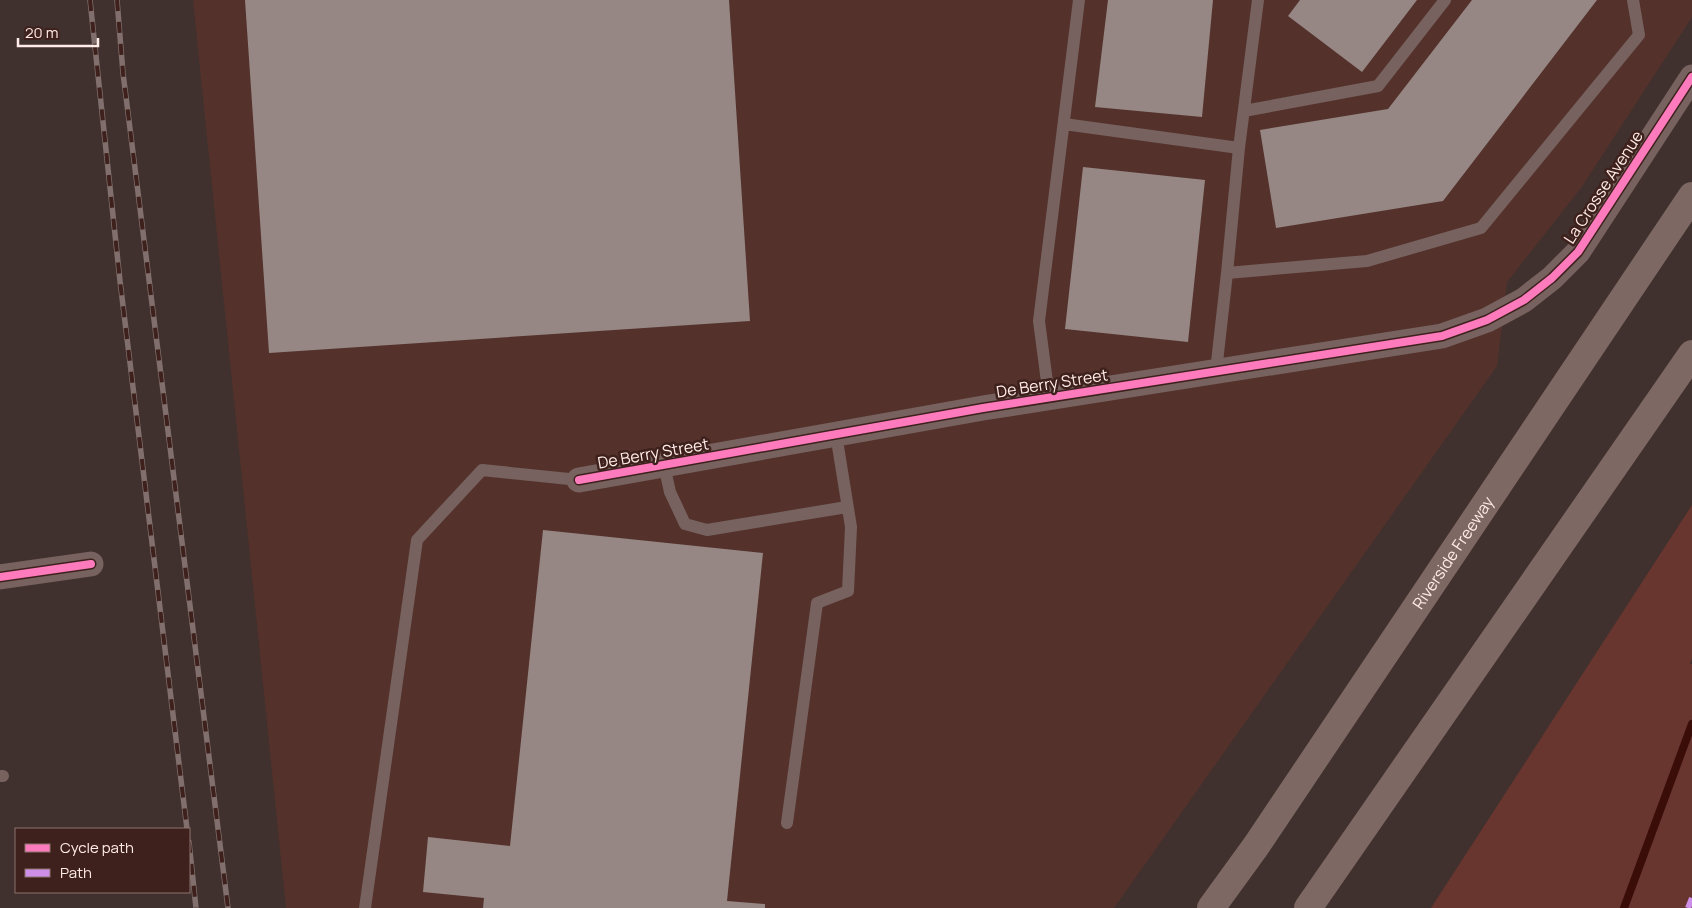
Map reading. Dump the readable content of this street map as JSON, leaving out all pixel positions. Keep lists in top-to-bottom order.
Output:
{
  "streets": {
    "highway": ["Riverside Freeway"],
    "street": ["La Crosse Avenue", "De Berry Street"]
  },
  "crossings": [
    ["La Crosse Avenue", "De Berry Street"]
  ],
  "legend": ["Cycle path", "Path"],
  "scale_bar": "20 m"
}
